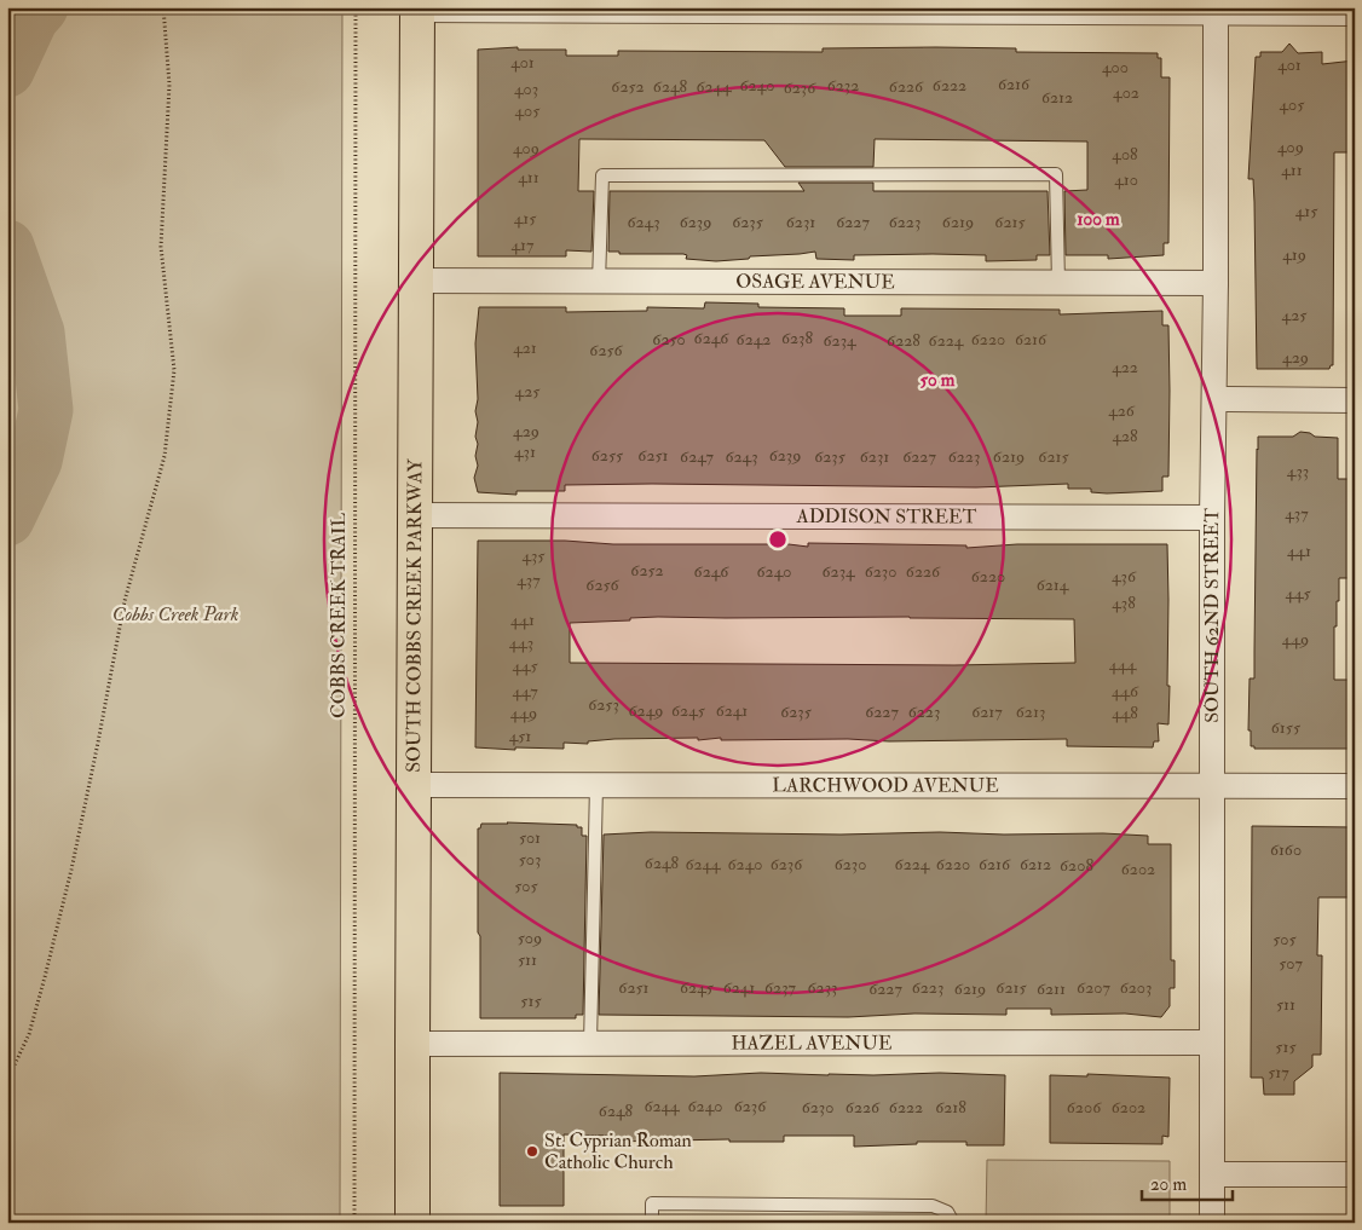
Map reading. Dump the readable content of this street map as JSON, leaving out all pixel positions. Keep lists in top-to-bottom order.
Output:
{
  "streets": {
    "main road": ["SOUTH COBBS CREEK PARKWAY"],
    "street": [
      "OSAGE AVENUE",
      "ADDISON STREET",
      "SOUTH 62ND STREET",
      "LARCHWOOD AVENUE",
      "HAZEL AVENUE"
    ],
    "path": ["COBBS CREEK TRAIL"]
  },
  "crossings": [
    ["OSAGE AVENUE", "SOUTH 62ND STREET"],
    ["OSAGE AVENUE", "SOUTH COBBS CREEK PARKWAY"],
    ["ADDISON STREET", "SOUTH 62ND STREET"],
    ["ADDISON STREET", "SOUTH COBBS CREEK PARKWAY"],
    ["SOUTH 62ND STREET", "LARCHWOOD AVENUE"],
    ["SOUTH 62ND STREET", "HAZEL AVENUE"],
    ["SOUTH COBBS CREEK PARKWAY", "LARCHWOOD AVENUE"],
    ["SOUTH COBBS CREEK PARKWAY", "HAZEL AVENUE"]
  ],
  "parks": ["Cobbs Creek Park"],
  "places": ["St. Cyprian Roman Catholic Church"],
  "house_numbers": [
    "401",
    "401",
    "400",
    "6216",
    "6240",
    "6232",
    "6222",
    "6252",
    "6248",
    "6244",
    "6226",
    "6236",
    "403",
    "402",
    "6212",
    "405",
    "405",
    "409",
    "409",
    "408",
    "411",
    "411",
    "410",
    "415",
    "415",
    "6243",
    "6239",
    "6235",
    "6231",
    "6227",
    "6223",
    "6219",
    "6215",
    "417",
    "419",
    "425",
    "6246",
    "6238",
    "6250",
    "6242",
    "6220",
    "6216",
    "6234",
    "6228",
    "6224",
    "421",
    "6256",
    "429",
    "422",
    "425",
    "426",
    "429",
    "428",
    "431",
    "6255",
    "6251",
    "6239",
    "6247",
    "6243",
    "6235",
    "6231",
    "6227",
    "6223",
    "6219",
    "6215",
    "433",
    "437",
    "441",
    "435",
    "6252",
    "6246",
    "6240",
    "6234",
    "6230",
    "6226",
    "6220",
    "436",
    "437",
    "6256",
    "6214",
    "445",
    "438",
    "441",
    "449",
    "443",
    "444",
    "445",
    "447",
    "446",
    "6253",
    "6249",
    "6245",
    "6241",
    "6235",
    "6227",
    "6223",
    "6217",
    "6213",
    "449",
    "448",
    "6155",
    "451",
    "501",
    "6160",
    "503",
    "6248",
    "6244",
    "6240",
    "6236",
    "6230",
    "6224",
    "6220",
    "6216",
    "6212",
    "6208",
    "6202",
    "505",
    "509",
    "505",
    "511",
    "507",
    "6251",
    "6245",
    "6241",
    "6237",
    "6233",
    "6223",
    "6215",
    "6207",
    "6203",
    "6227",
    "6219",
    "6211",
    "515",
    "511",
    "515",
    "517",
    "6244",
    "6240",
    "6236",
    "6230",
    "6226",
    "6222",
    "6218",
    "6206",
    "6202",
    "6248"
  ],
  "scale_bar": "20 m",
  "rings": ["100 m", "50 m"]
}
